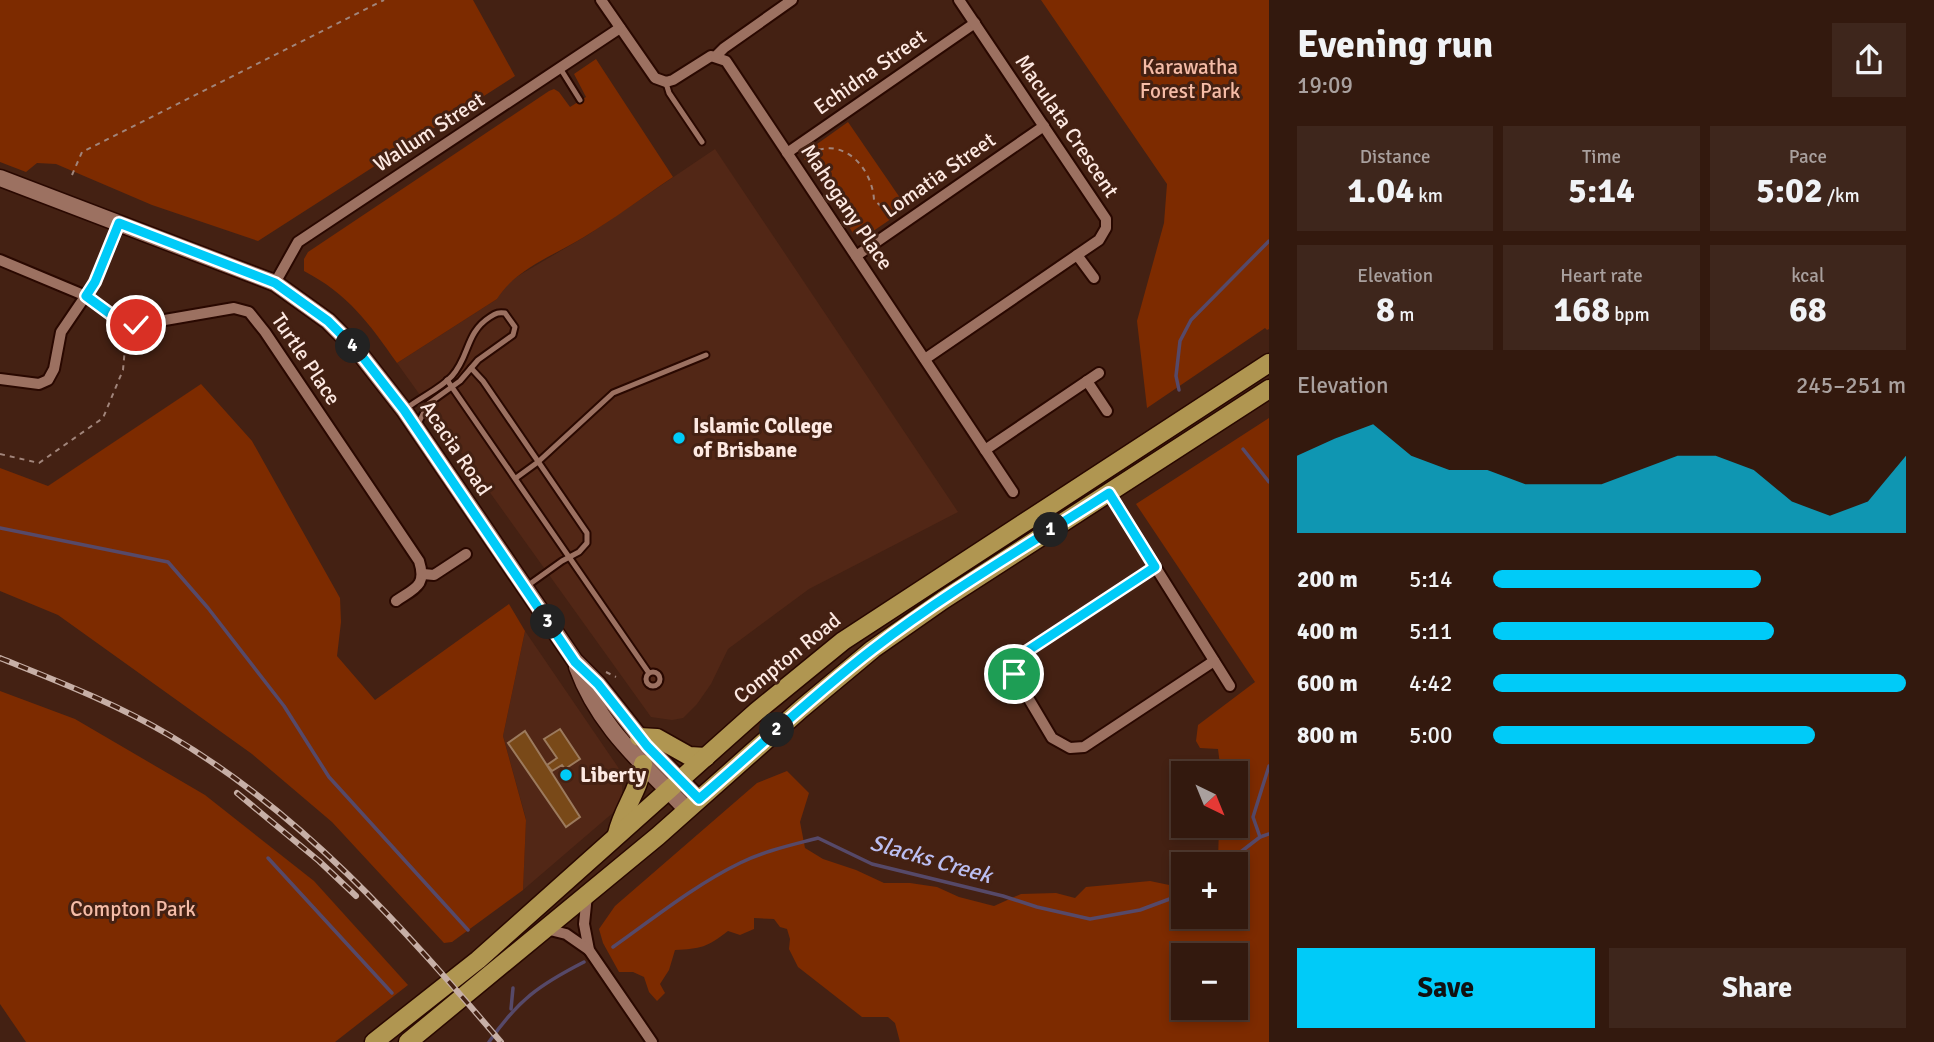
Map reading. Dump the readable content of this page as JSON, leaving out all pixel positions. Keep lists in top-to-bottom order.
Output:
{
  "streets": {
    "main road": ["Compton Road"],
    "street": [
      "Echidna Street",
      "Maculata Crescent",
      "Wallum Street",
      "Lomatia Street",
      "Mahogany Place",
      "Turtle Place",
      "Acacia Road"
    ]
  },
  "crossings": [
    ["Echidna Street", "Maculata Crescent"],
    ["Echidna Street", "Mahogany Place"],
    ["Maculata Crescent", "Lomatia Street"],
    ["Maculata Crescent", "Mahogany Place"],
    ["Wallum Street", "Acacia Road"],
    ["Lomatia Street", "Mahogany Place"],
    ["Acacia Road", "Compton Road"]
  ],
  "water": ["Slacks Creek"],
  "parks": ["Karawatha Forest Park", "Compton Park"],
  "places": ["Islamic College of Brisbane", "Liberty"],
  "north": "bottom right",
  "page": {
    "heading": ["Evening run", "19:09"],
    "stats": [
      ["Distance", "1.04 km"],
      ["Time", "5:14"],
      ["Pace", "5:02 /km"],
      ["Elevation", "8 m"],
      ["Heart rate", "168 bpm"],
      ["kcal", "68"]
    ],
    "pins": [
      "4",
      "1",
      "3",
      "2"
    ],
    "chart": ["Elevation", "245–251 m"],
    "list": [
      {
        "name": "200 m",
        "note": "5:14"
      },
      {
        "name": "400 m",
        "note": "5:11"
      },
      {
        "name": "600 m",
        "note": "4:42"
      },
      {
        "name": "800 m",
        "note": "5:00"
      }
    ],
    "map_buttons": ["+", "−"],
    "buttons": ["Save", "Share"]
  }
}
